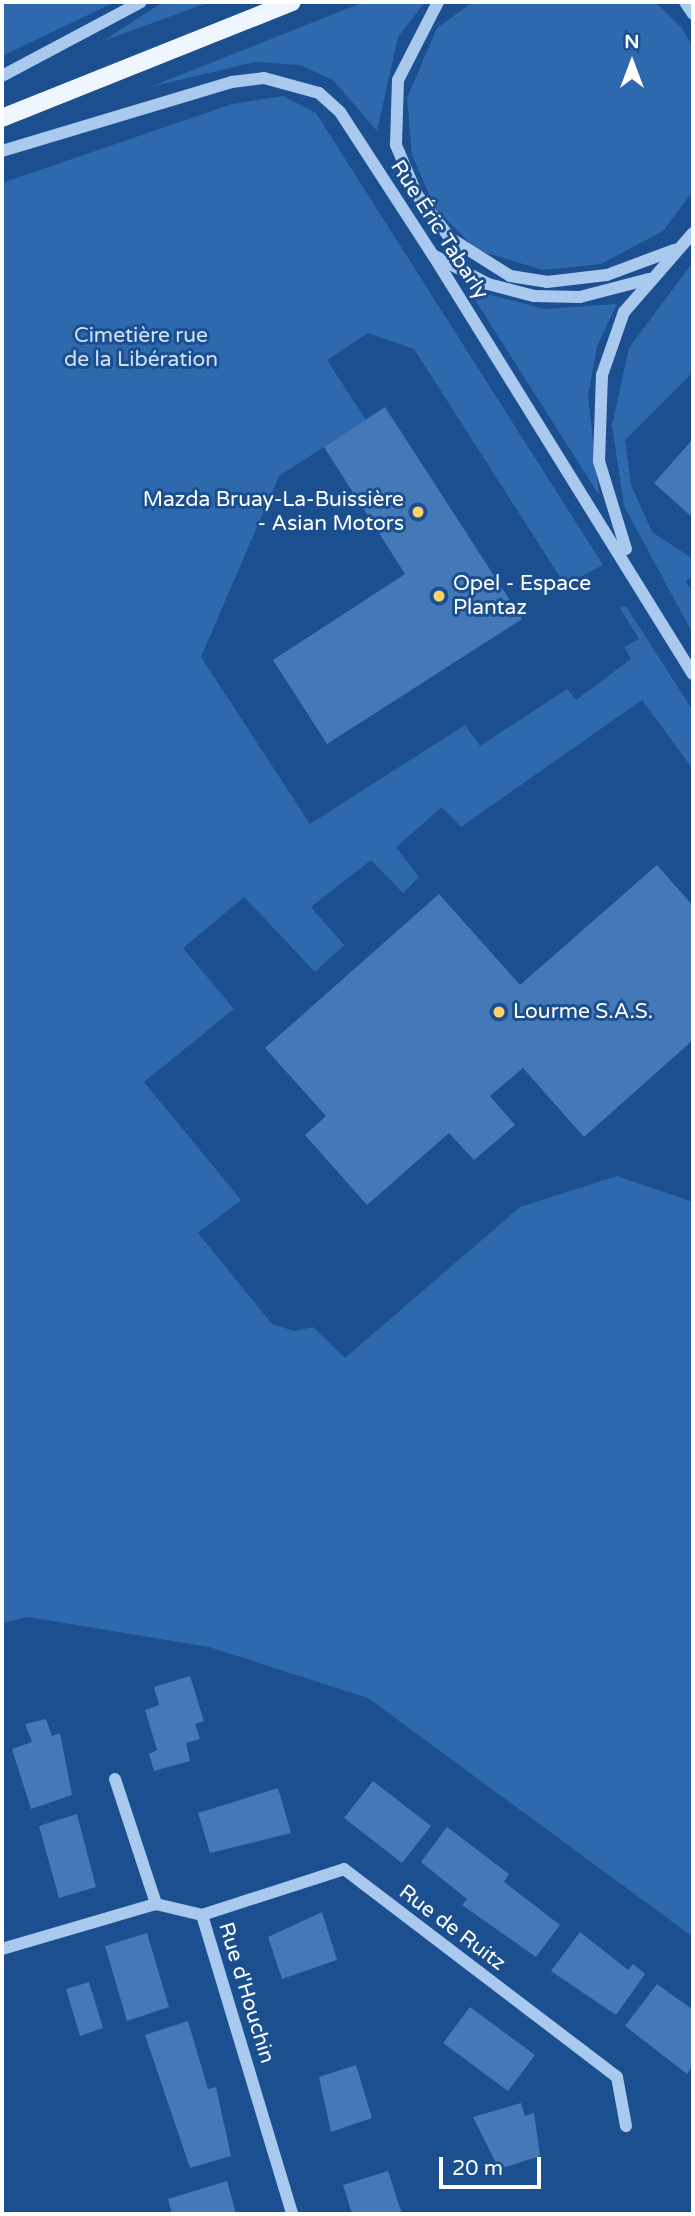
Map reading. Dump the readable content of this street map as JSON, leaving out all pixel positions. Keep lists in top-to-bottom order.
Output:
{
  "streets": {
    "street": ["Rue Éric Tabarly", "Rue de Ruitz", "Rue d'Houchin"]
  },
  "crossings": [
    ["Rue de Ruitz", "Rue d'Houchin"]
  ],
  "parks": ["Cimetière rue de la Libération"],
  "places": ["Mazda Bruay-La-Buissière - Asian Motors", "Opel - Espace Plantaz", "Lourme S.A.S."],
  "scale_bar": "20 m",
  "north": "top"
}
